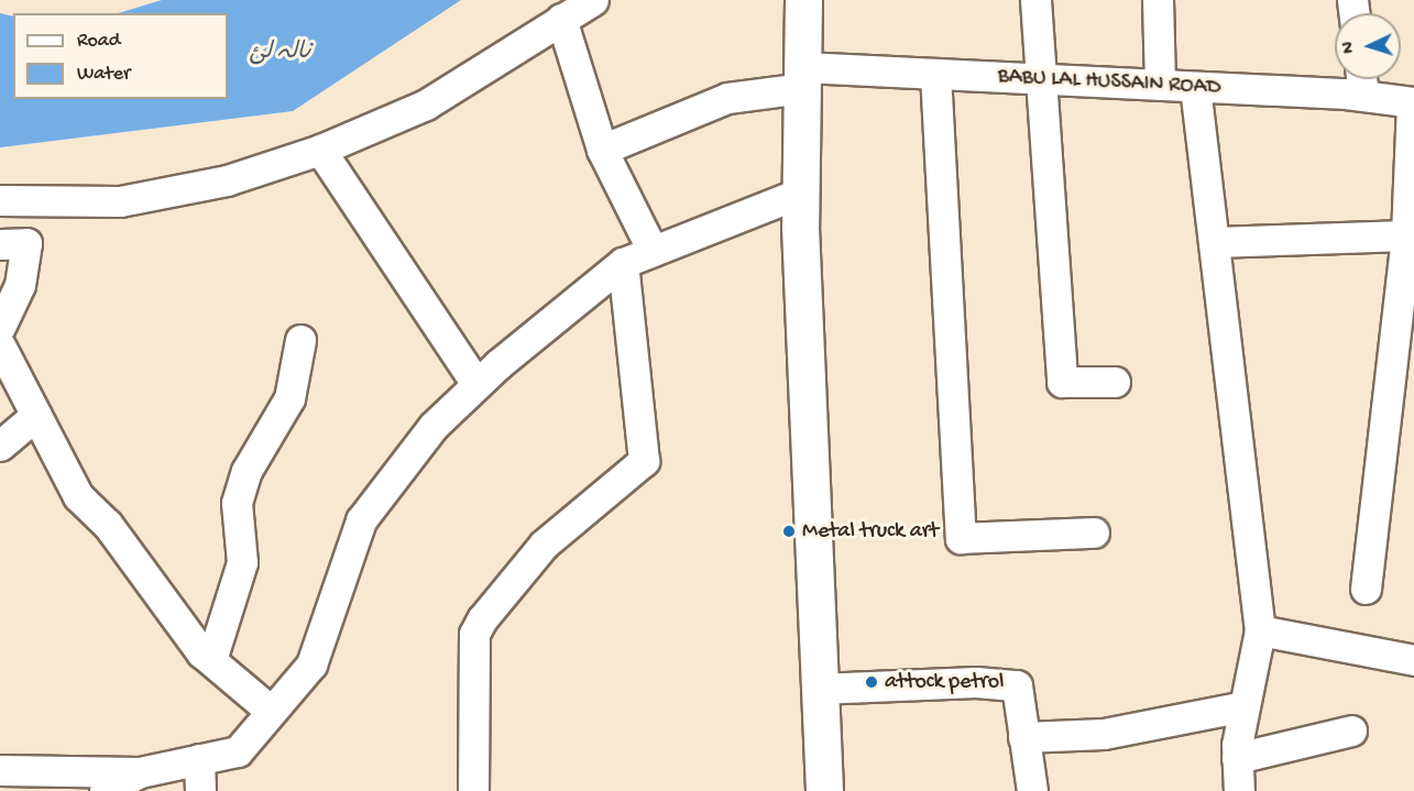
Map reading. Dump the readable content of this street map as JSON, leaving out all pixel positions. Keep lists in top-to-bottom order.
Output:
{
  "streets": {
    "street": ["BABU LAL HUSSAIN ROAD"]
  },
  "water": ["نالہ لئ"],
  "places": ["Metal truck art", "attock petrol"],
  "legend": ["Road", "Water"],
  "north": "left"
}
